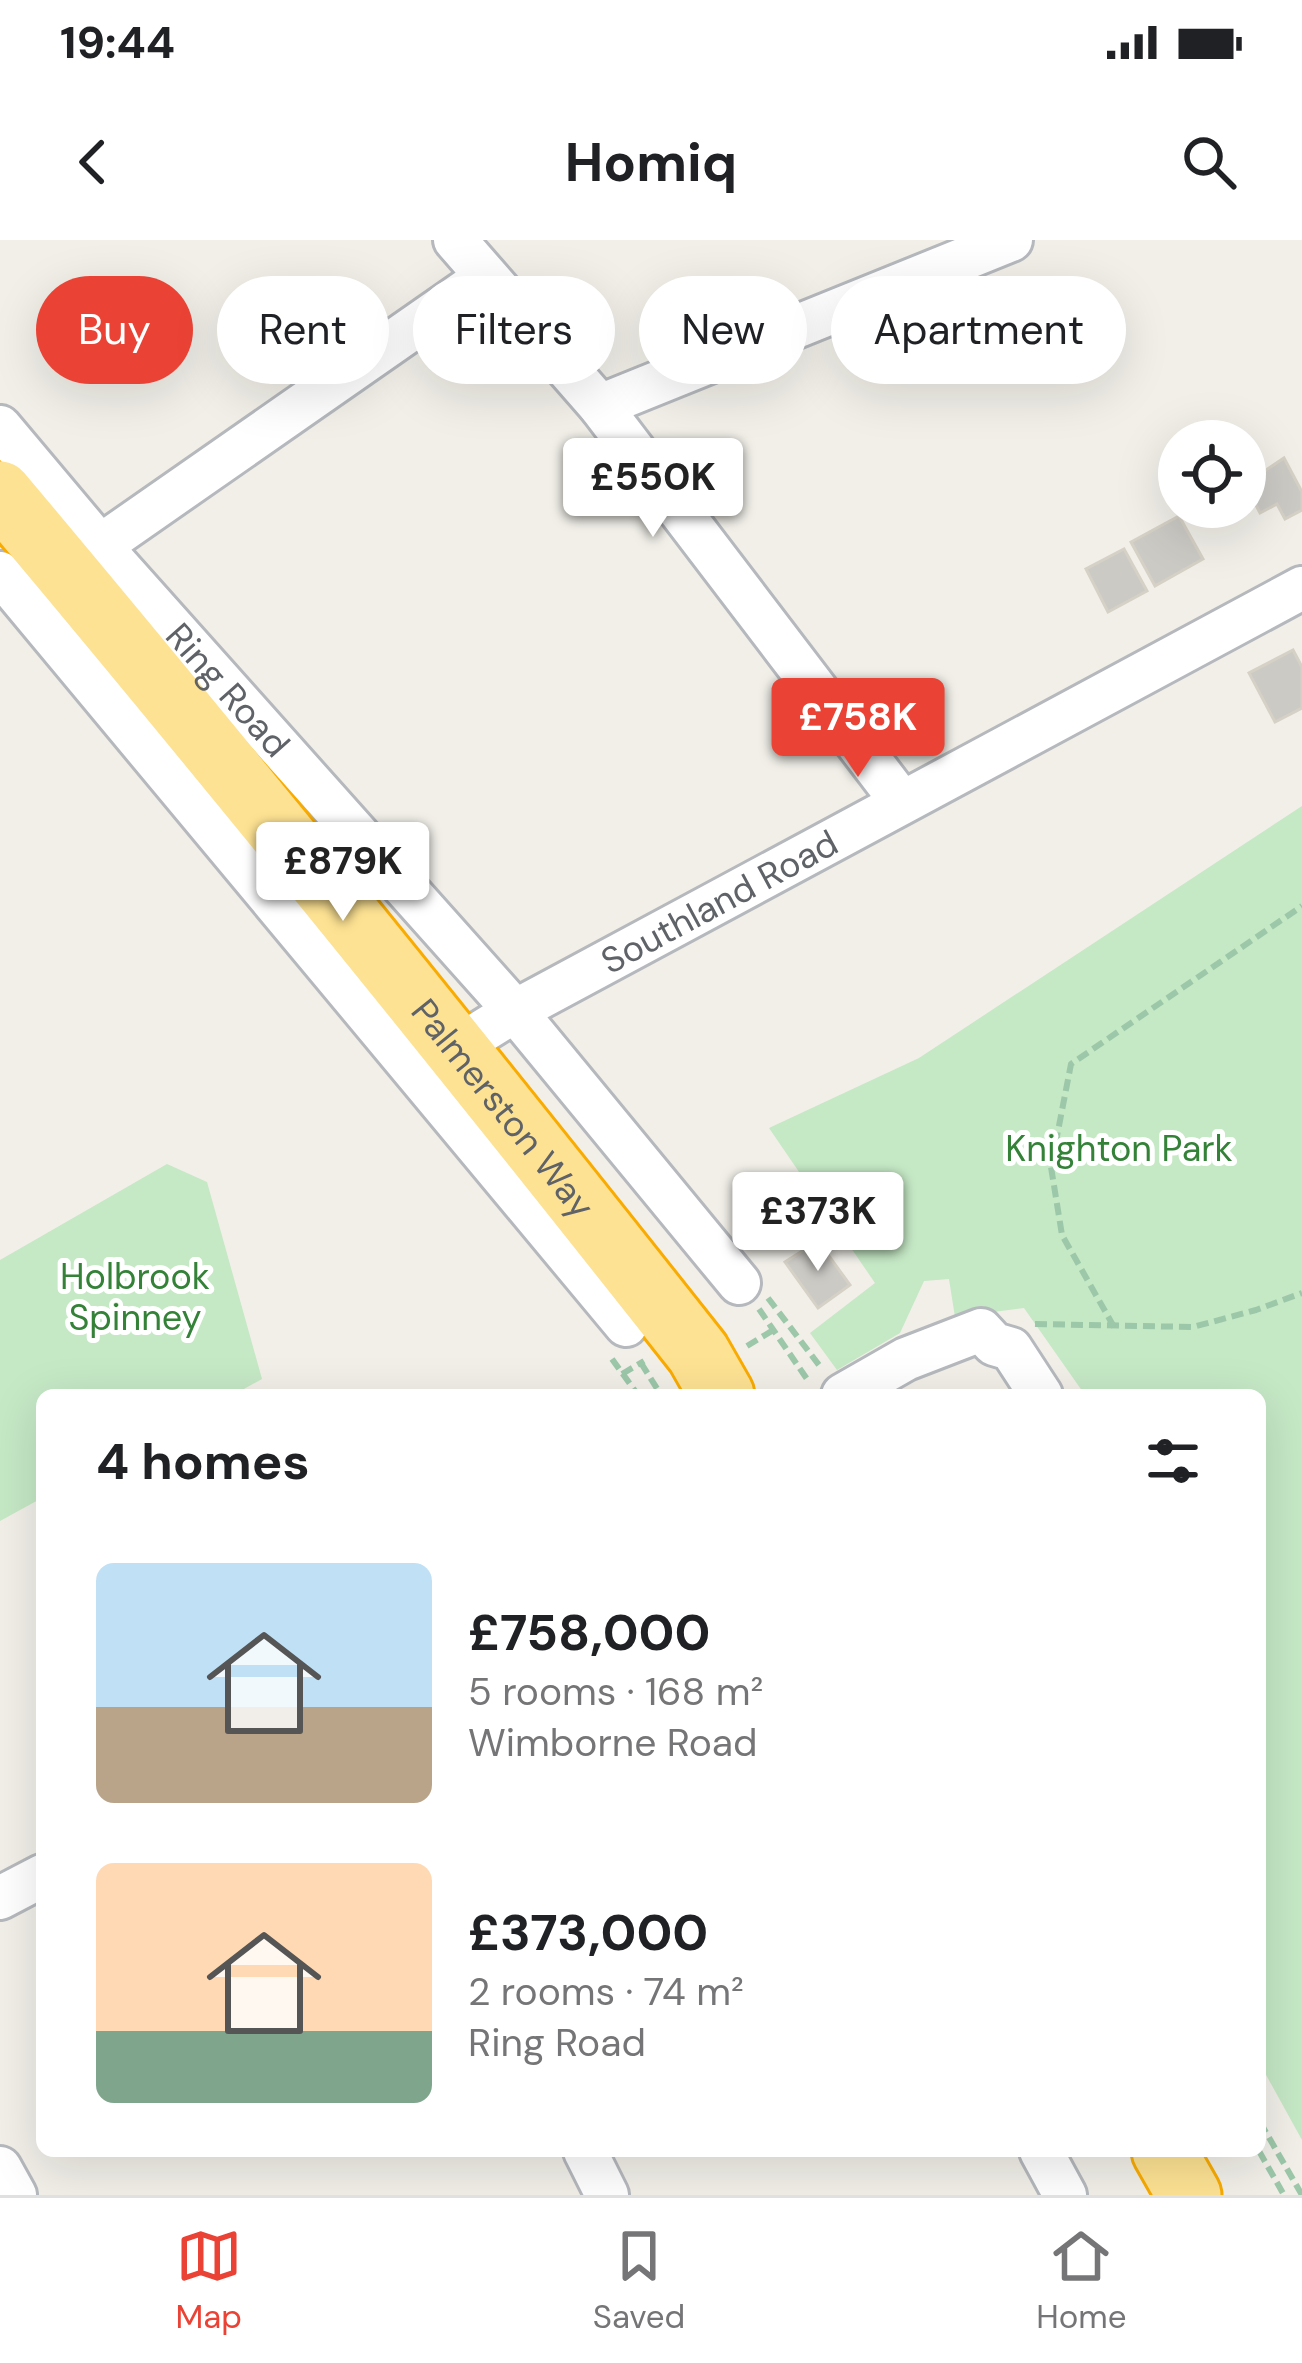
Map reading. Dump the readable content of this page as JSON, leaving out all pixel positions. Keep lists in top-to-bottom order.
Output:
{
  "streets": {
    "highway": ["Palmerston Way"],
    "street": ["Ring Road", "Southland Road"]
  },
  "crossings": [
    ["Ring Road", "Southland Road"],
    ["Southland Road", "Palmerston Way"]
  ],
  "parks": ["Knighton Park", "Holbrook Spinney"],
  "page": {
    "status": "19:44",
    "header": "Homiq",
    "chip": [
      "Buy",
      "Rent",
      "Filters",
      "New",
      "Apartment"
    ],
    "price": [
      "£550K",
      "£758K",
      "£879K",
      "£373K"
    ],
    "heading": "4 homes",
    "list": [
      {
        "name": "£758,000",
        "note": "5 rooms · 168 m² · Wimborne Road"
      },
      {
        "name": "£373,000",
        "note": "2 rooms · 74 m² · Ring Road"
      }
    ],
    "tabs": ["Map", "Saved", "Home"]
  }
}
